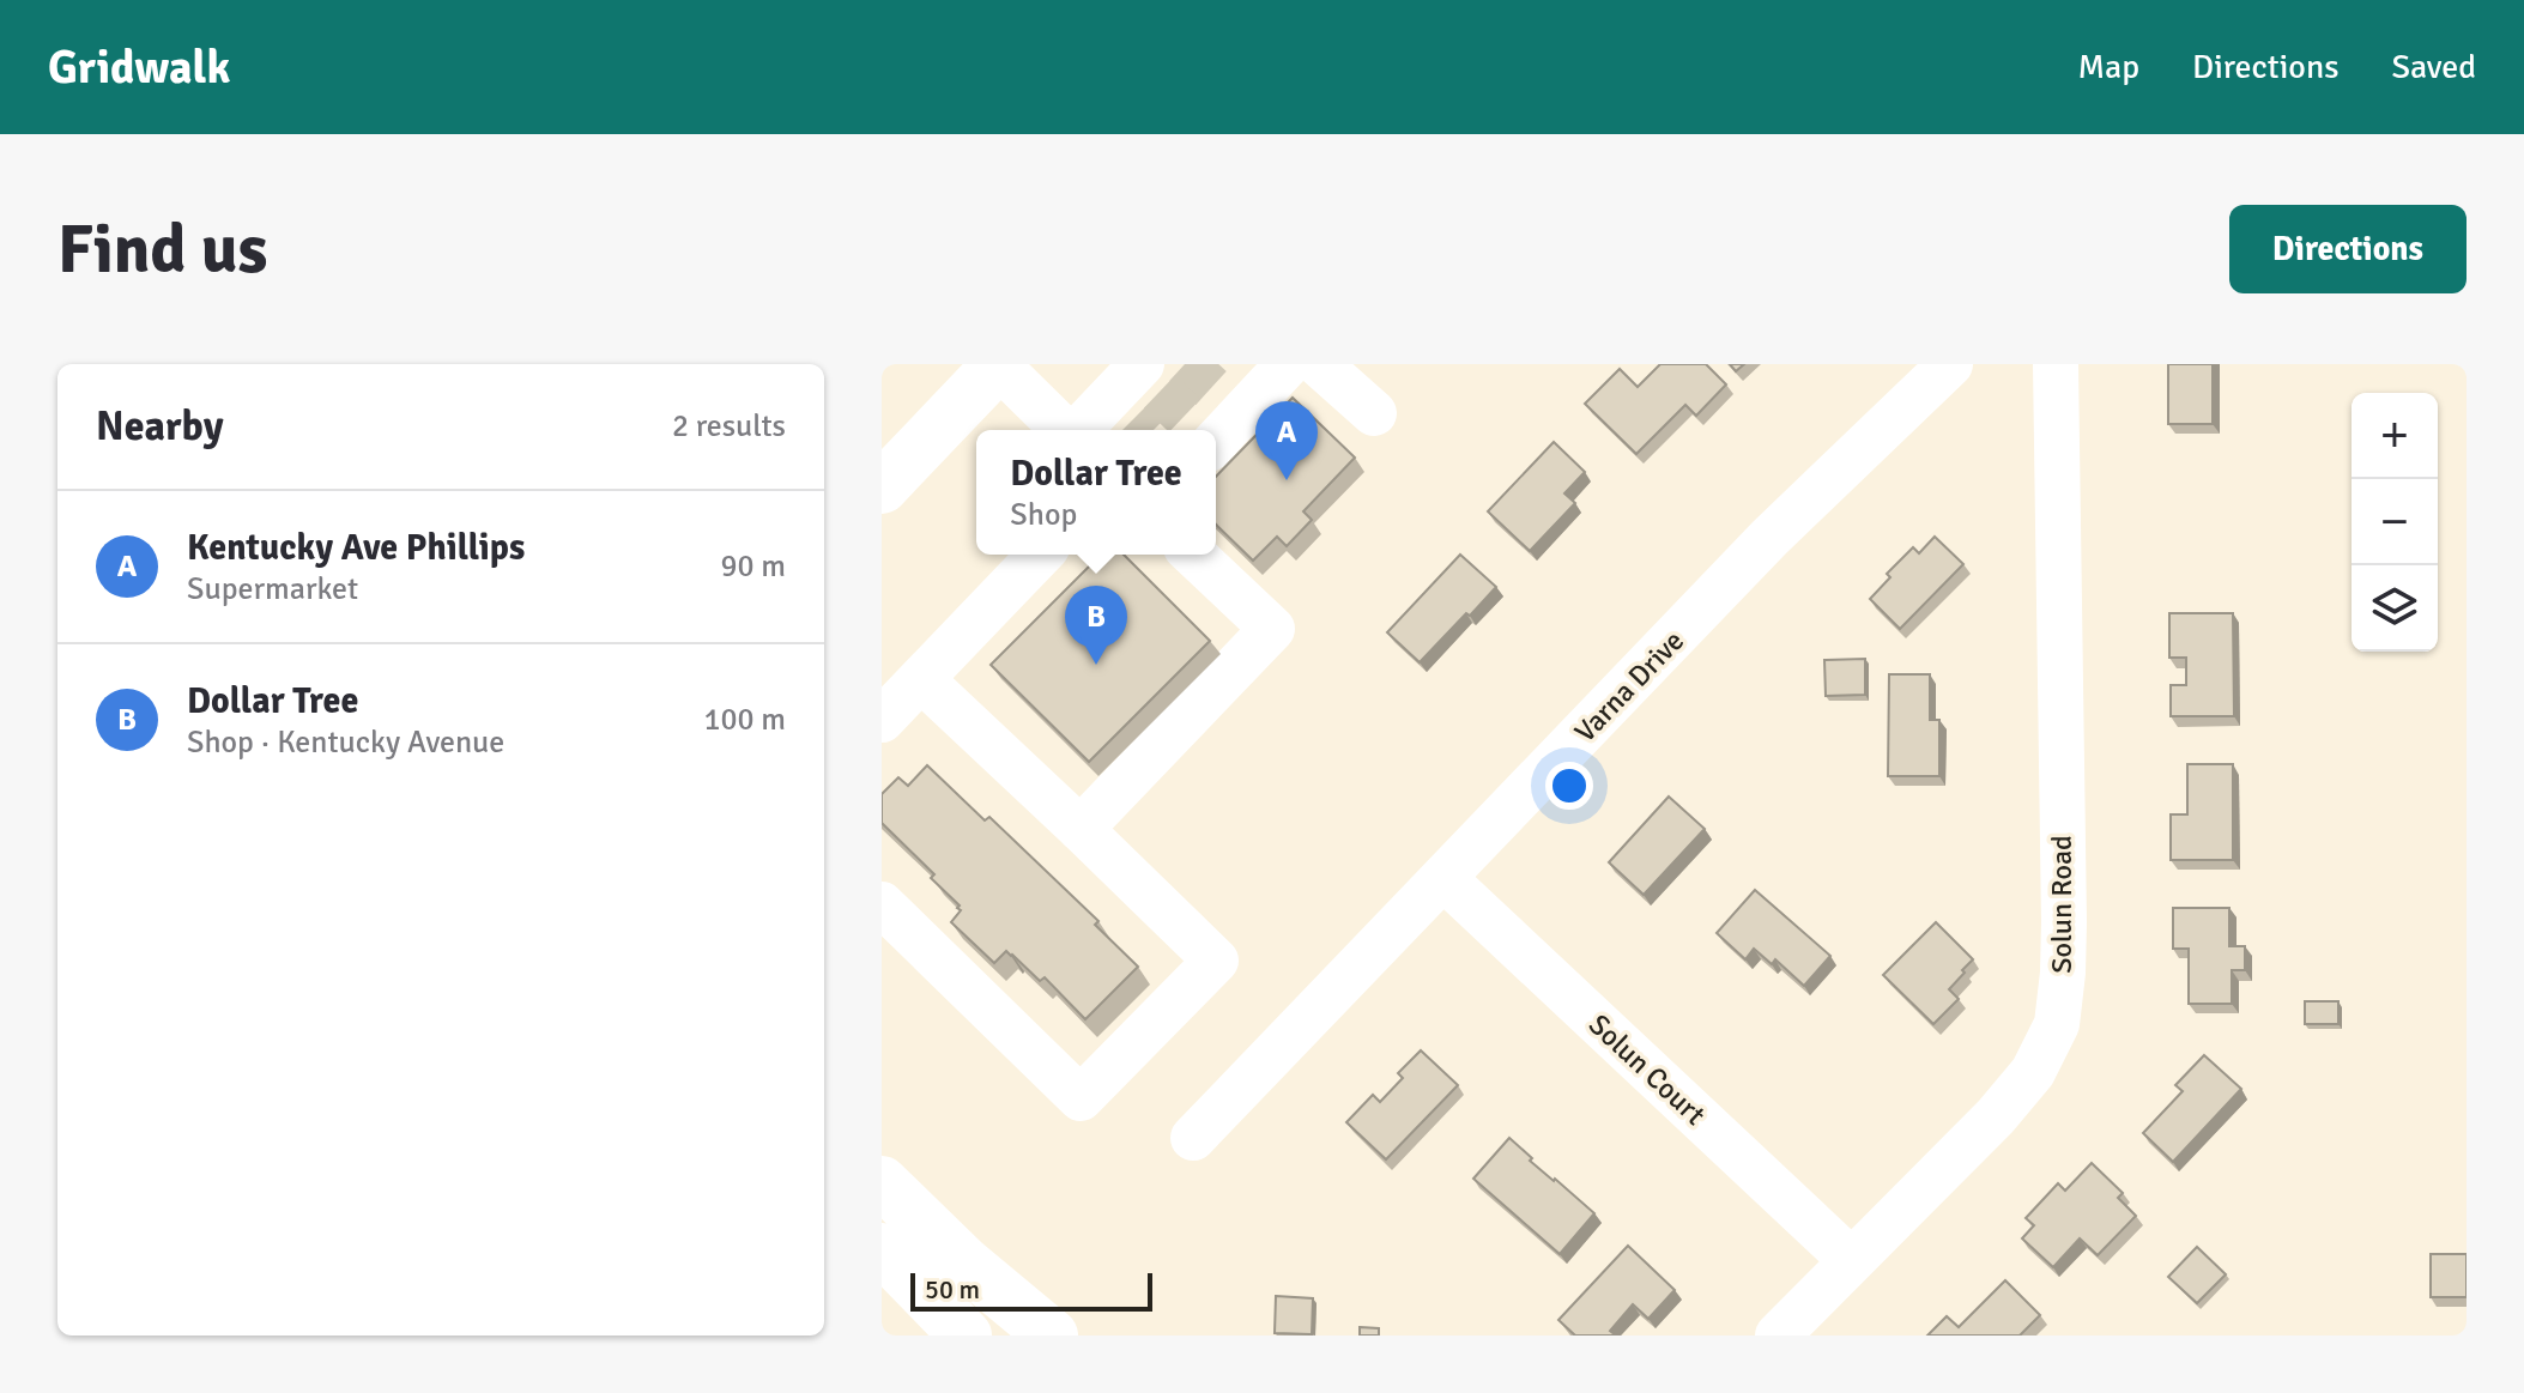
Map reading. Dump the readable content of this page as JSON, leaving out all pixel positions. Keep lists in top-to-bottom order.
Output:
{
  "streets": {
    "street": ["Varna Drive", "Solun Road", "Solun Court"]
  },
  "crossings": [
    ["Varna Drive", "Solun Court"],
    ["Solun Road", "Solun Court"]
  ],
  "scale_bar": "50 m",
  "page": {
    "header": "Gridwalk",
    "nav": ["Map", "Directions", "Saved"],
    "buttons": "Directions",
    "title": "Find us",
    "heading": ["Nearby", "2 results"],
    "map_buttons": ["+", "−"],
    "pins": ["A", "B"],
    "popup": ["Dollar Tree", "Shop"],
    "list": [
      {
        "mark": "A",
        "name": "Kentucky Ave Phillips",
        "note": "Supermarket",
        "value": "90 m"
      },
      {
        "mark": "B",
        "name": "Dollar Tree",
        "note": "Shop · Kentucky Avenue",
        "value": "100 m"
      }
    ],
    "scale": "50 m"
  }
}
